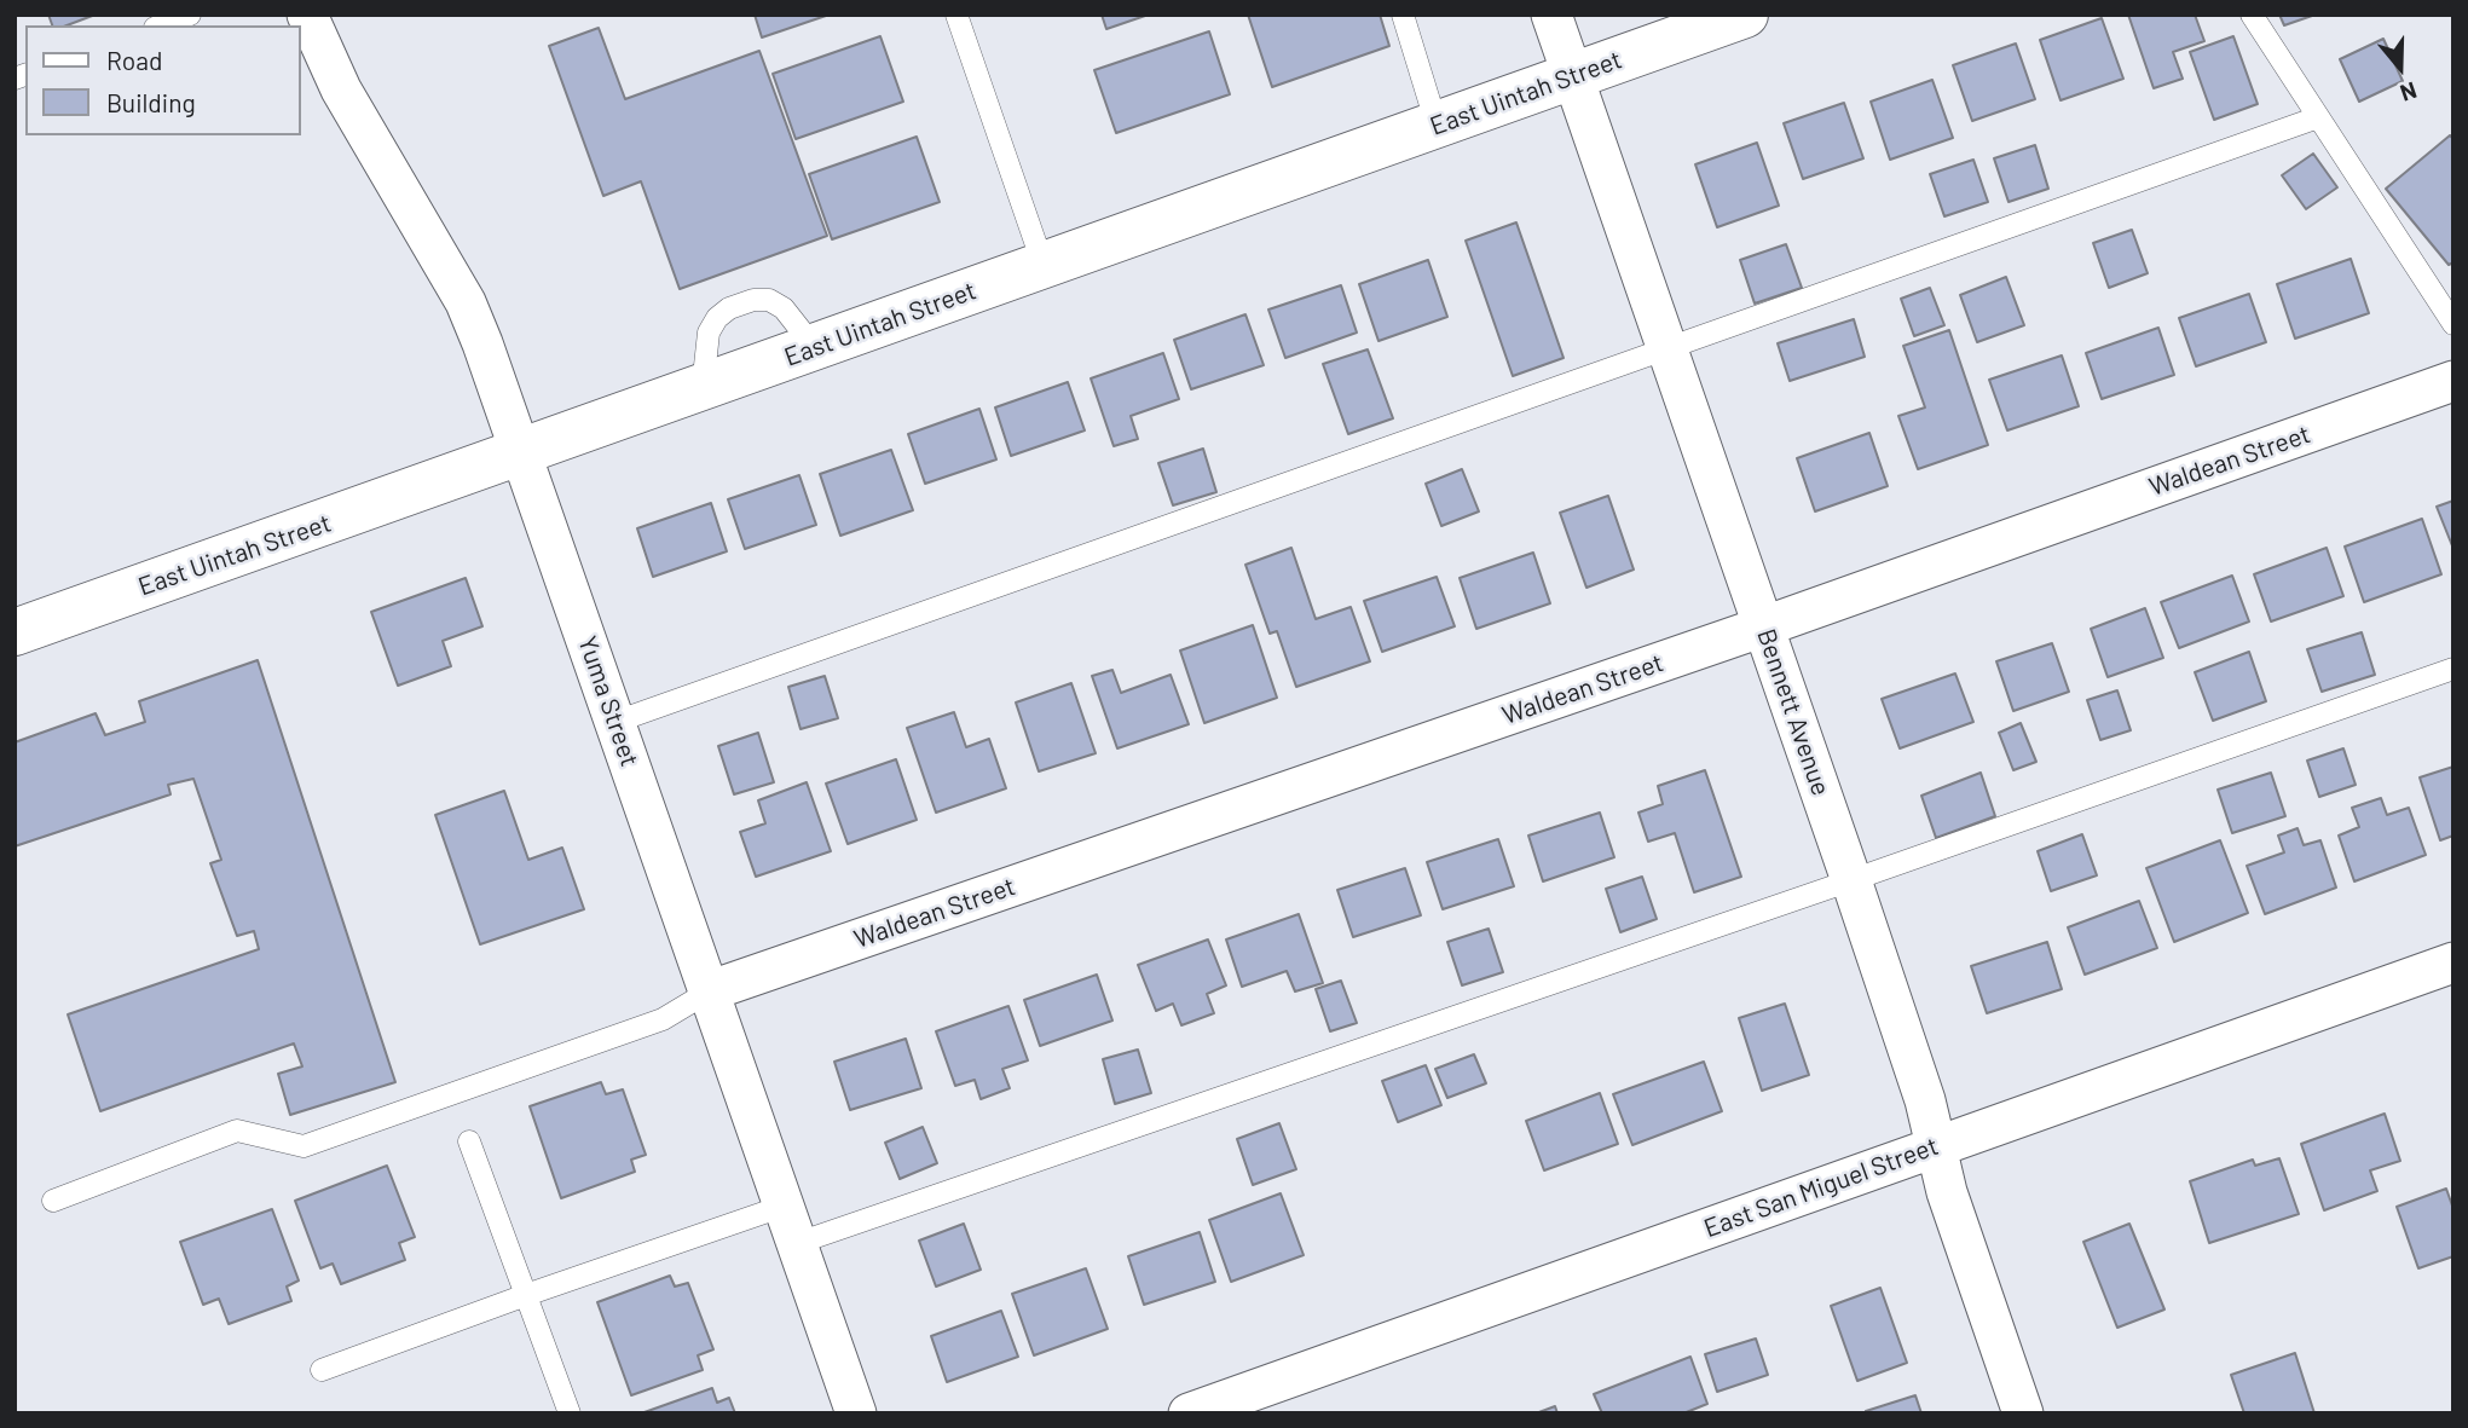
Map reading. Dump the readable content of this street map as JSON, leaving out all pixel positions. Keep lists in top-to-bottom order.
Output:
{
  "streets": {
    "main road": ["East Uintah Street"],
    "street": [
      "Waldean Street",
      "Yuma Street",
      "Bennett Avenue",
      "East San Miguel Street"
    ]
  },
  "crossings": [
    ["East Uintah Street", "Yuma Street"],
    ["East Uintah Street", "Bennett Avenue"],
    ["Waldean Street", "Yuma Street"],
    ["Waldean Street", "Bennett Avenue"],
    ["Bennett Avenue", "East San Miguel Street"]
  ],
  "legend": ["Road", "Building"],
  "north": "bottom"
}
